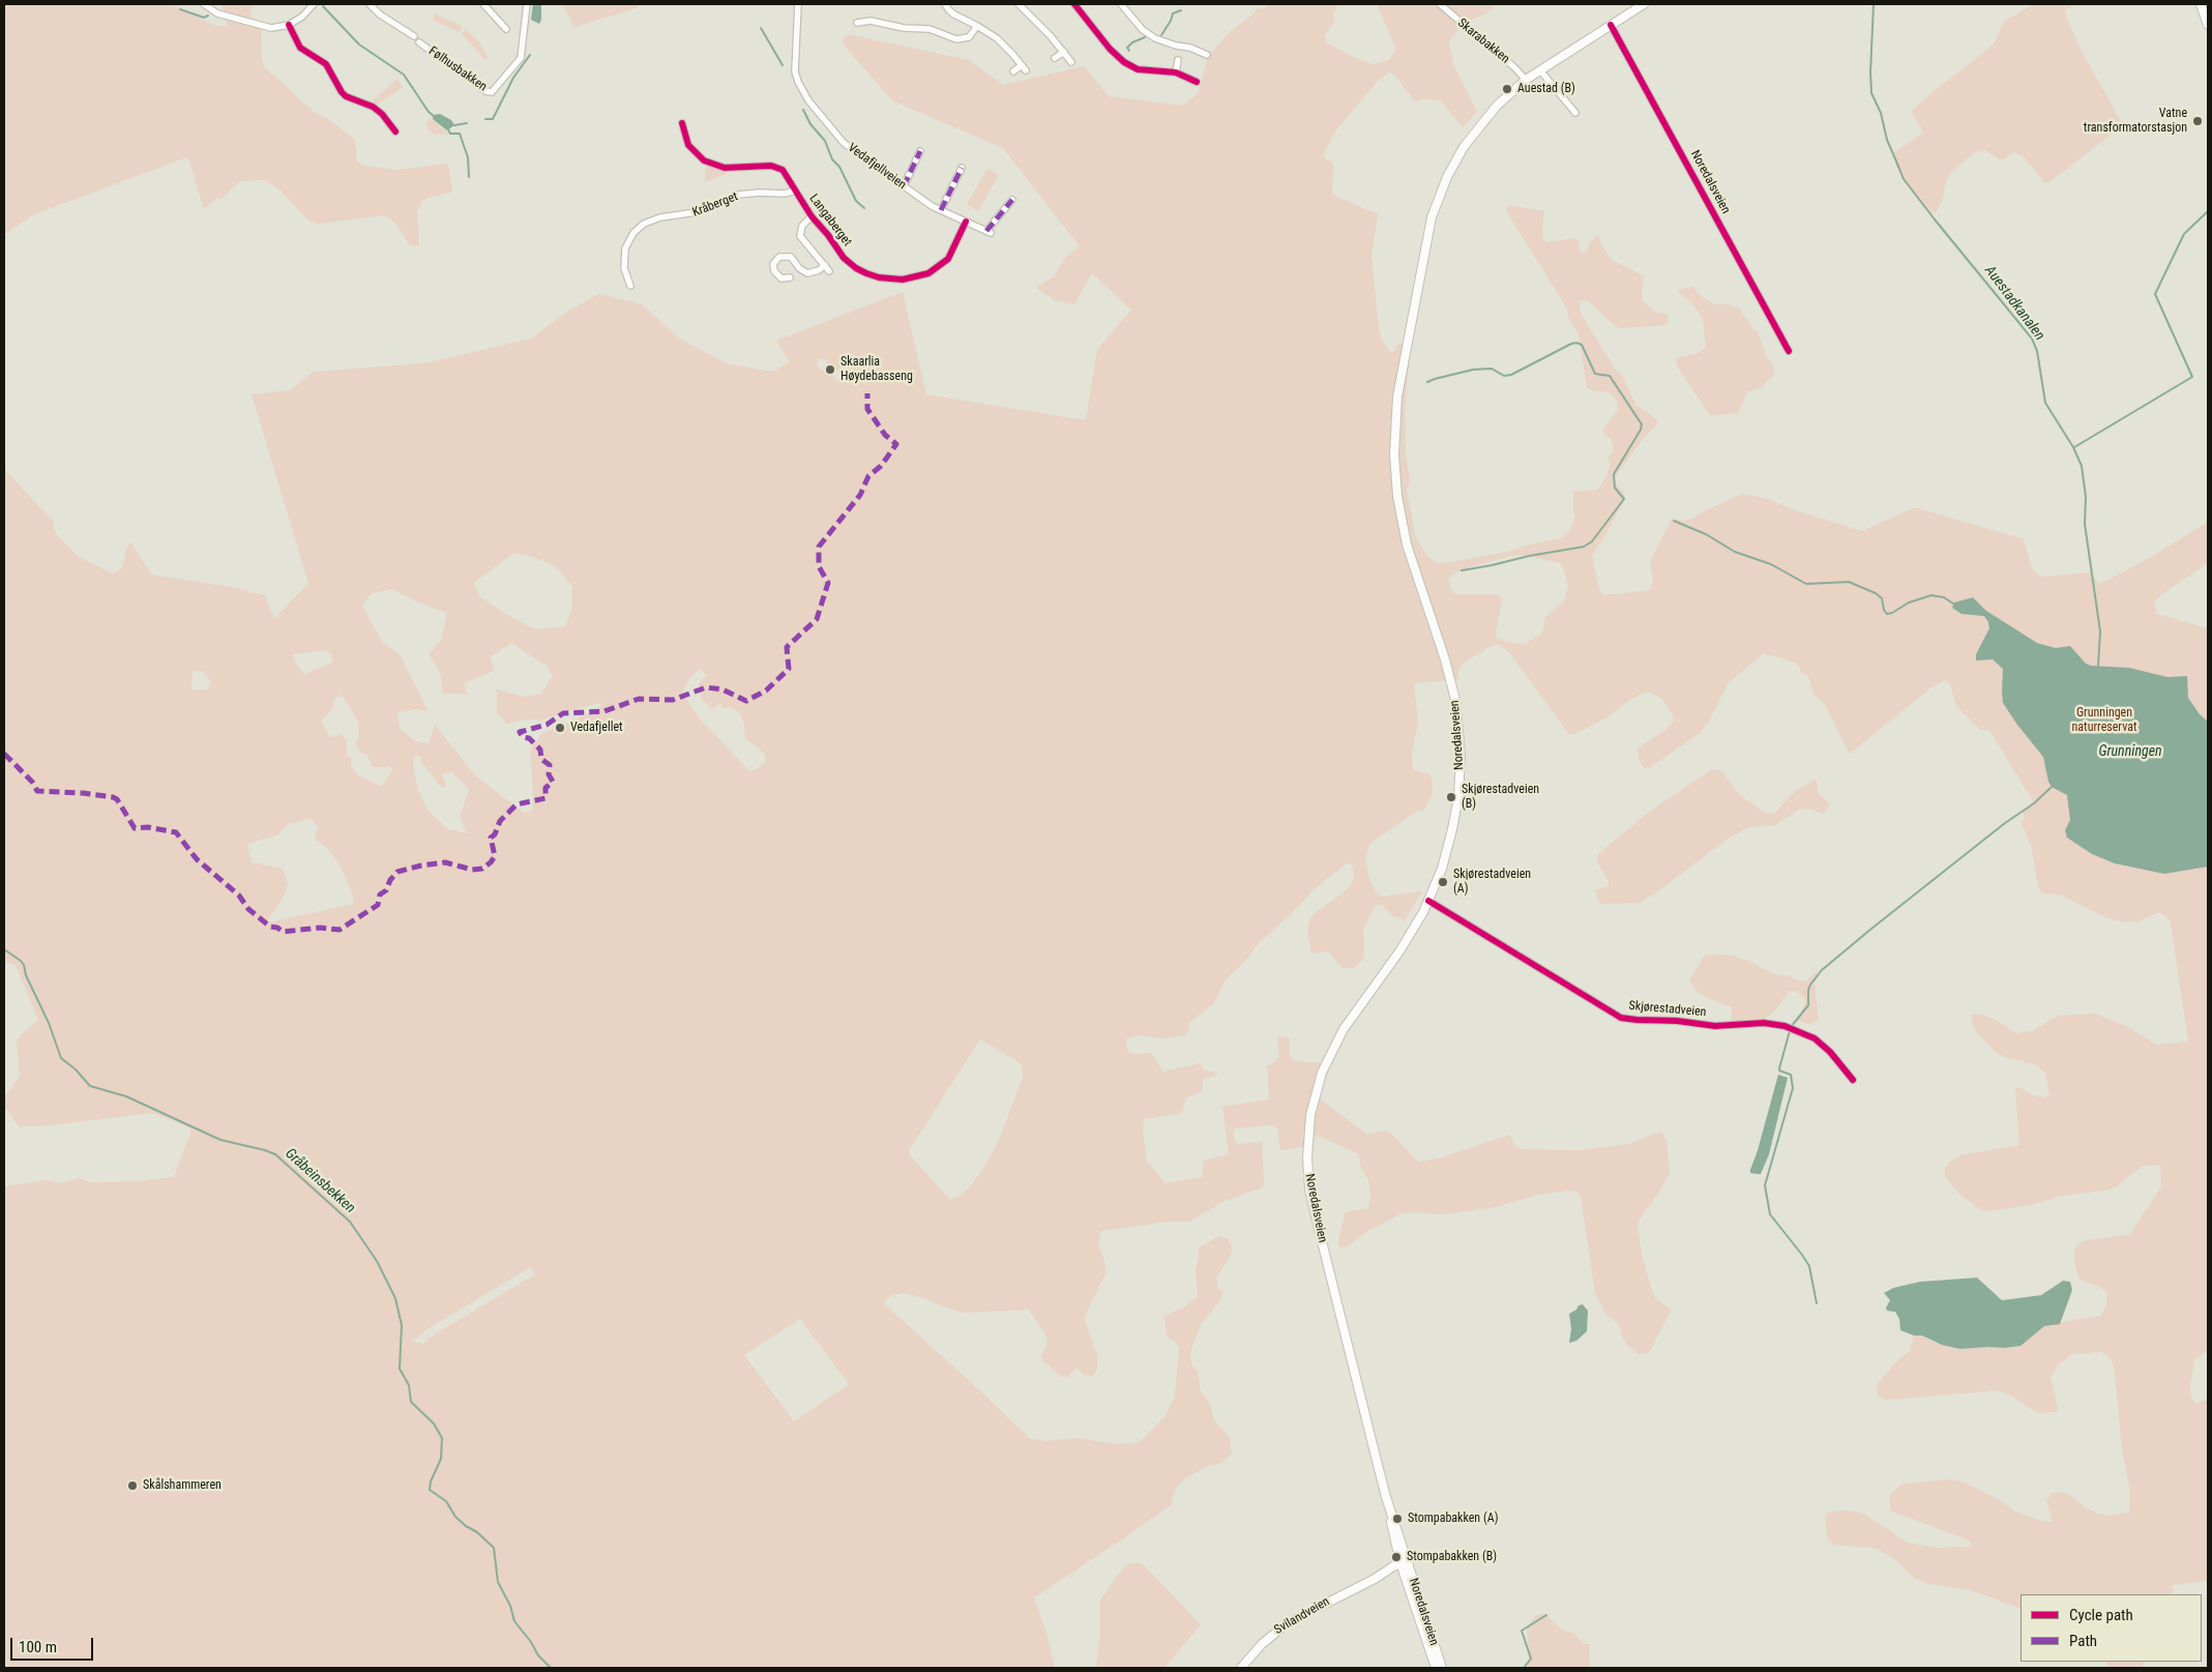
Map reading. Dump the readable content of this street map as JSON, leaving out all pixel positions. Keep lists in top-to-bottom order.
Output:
{
  "streets": {
    "main road": ["Noredalsveien", "Svilandveien"],
    "street": [
      "Skarabakken",
      "Følhusbakken",
      "Vedafjellveien",
      "Kråberget",
      "Langaberget",
      "Skjørestadveien"
    ]
  },
  "crossings": [
    ["Skarabakken", "Noredalsveien"],
    ["Vedafjellveien", "Langaberget"],
    ["Noredalsveien", "Skjørestadveien"],
    ["Noredalsveien", "Svilandveien"],
    ["Kråberget", "Langaberget"]
  ],
  "water": ["Auestadkanalen", "Grunningen", "Gråbeinsbekken"],
  "parks": ["Grunningen naturreservat"],
  "places": [
    "Auestad (B)",
    "Vatne transformatorstasjon",
    "Skaarlia Høydebasseng",
    "Vedafjellet",
    "Skjørestadveien (B)",
    "Skjørestadveien (A)",
    "Skålshammeren",
    "Stompabakken (A)",
    "Stompabakken (B)"
  ],
  "legend": ["Cycle path", "Path"],
  "scale_bar": "100 m"
}
